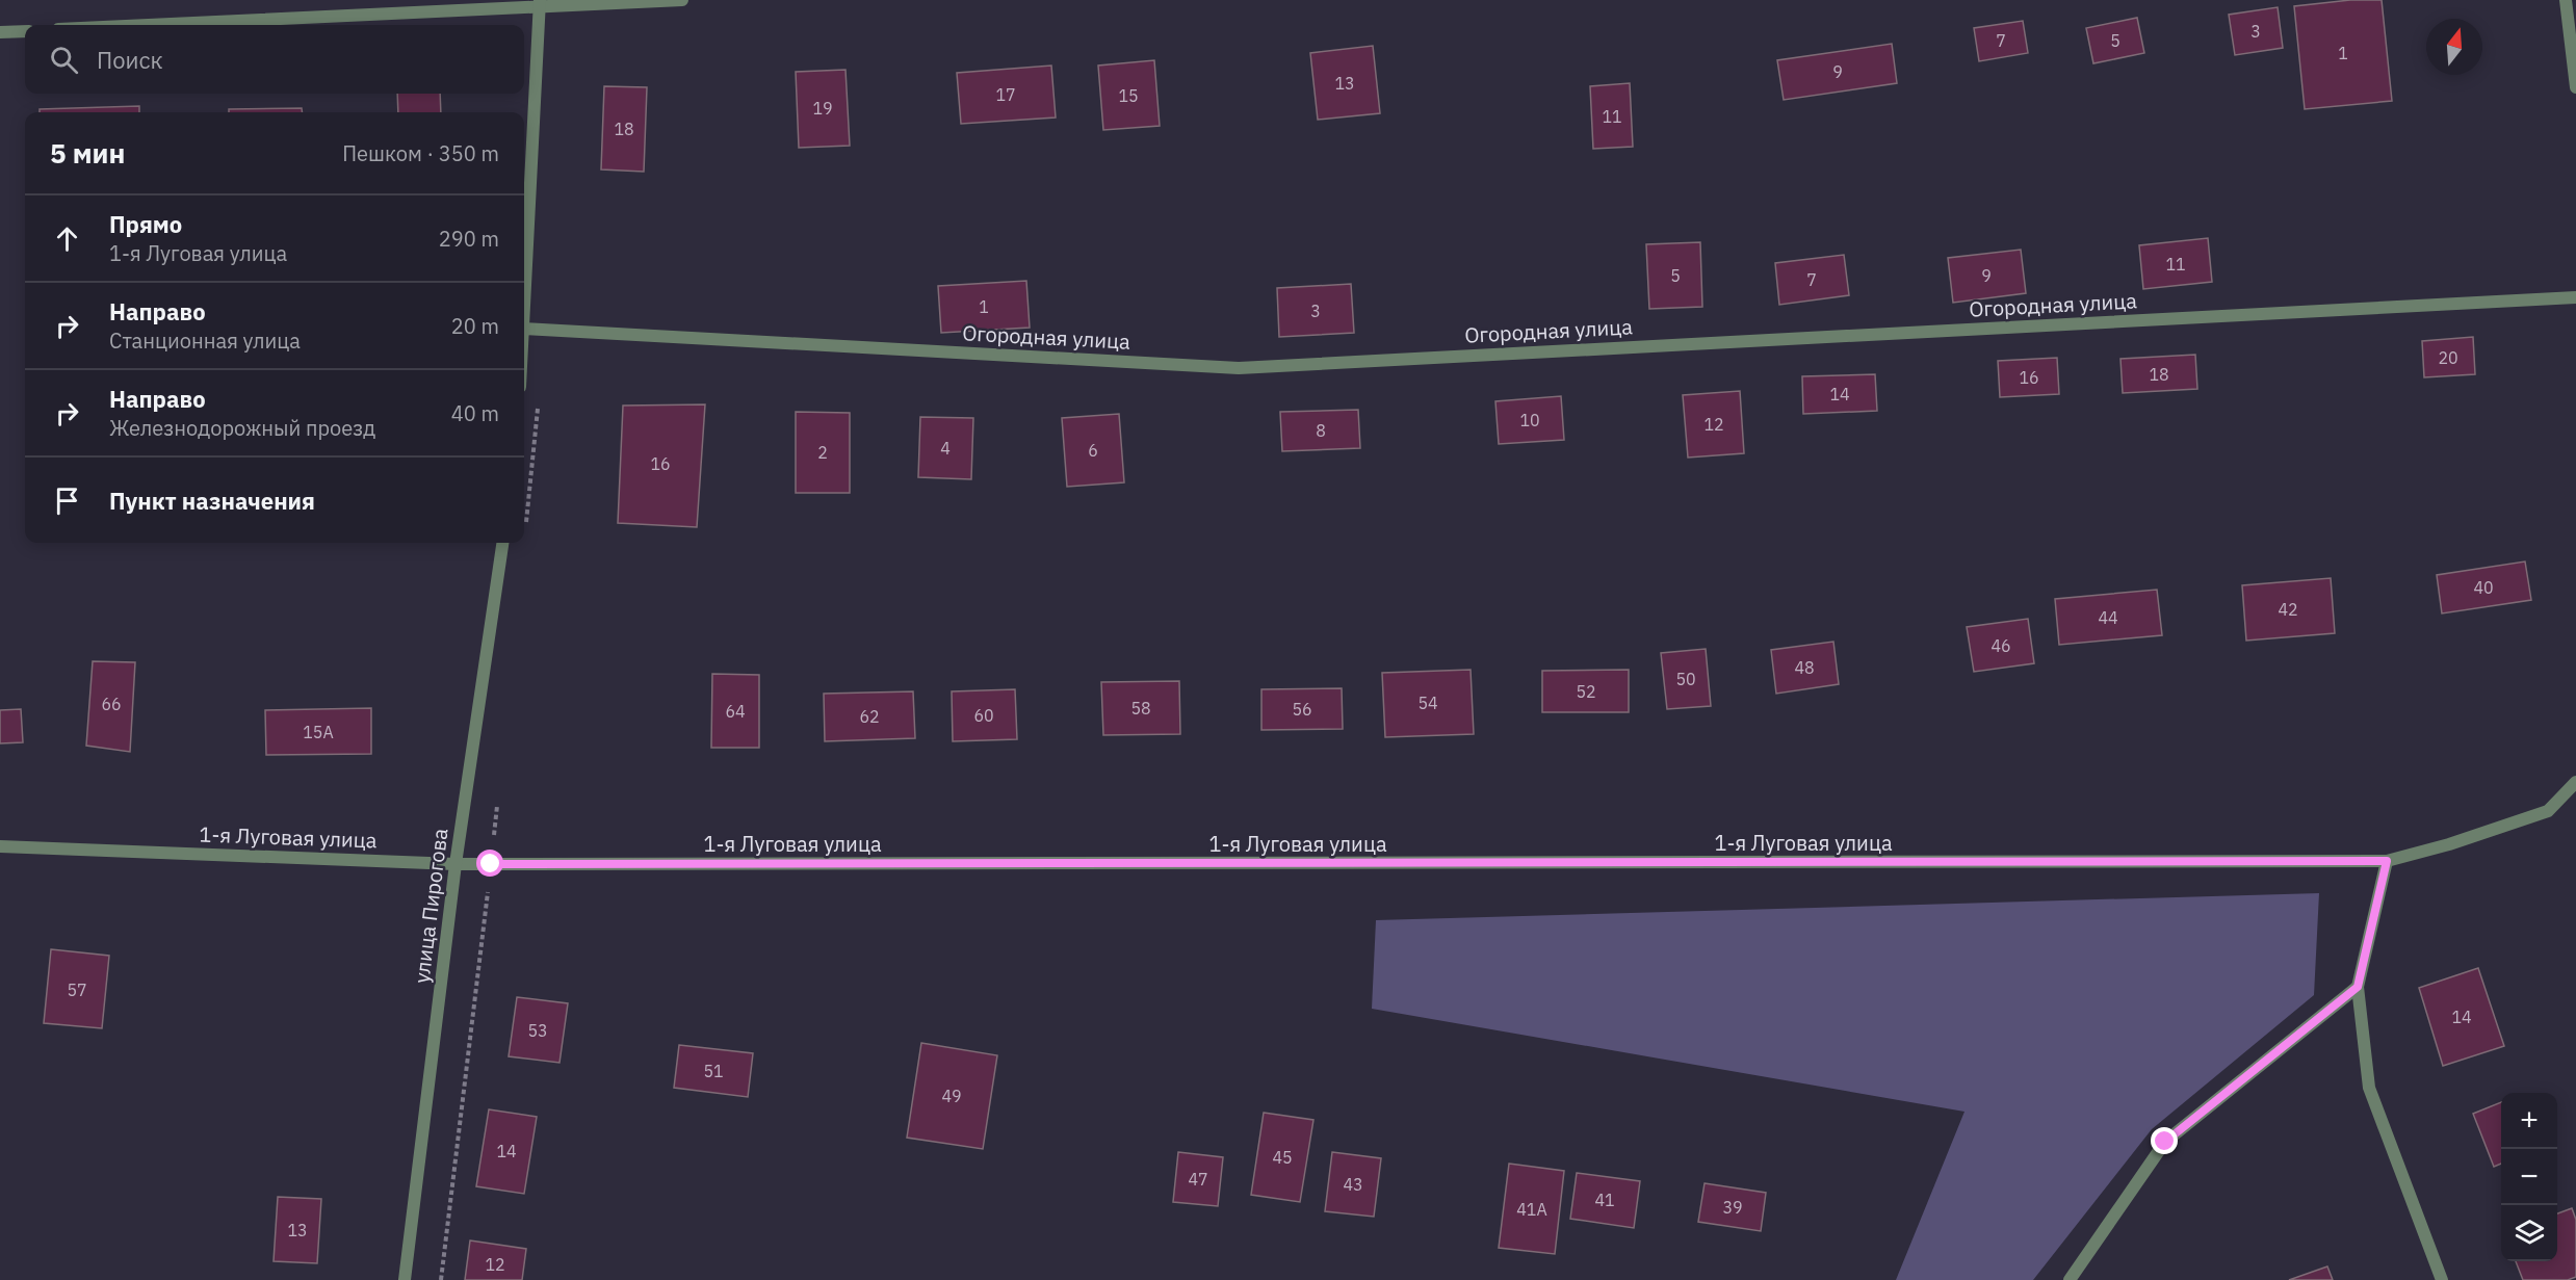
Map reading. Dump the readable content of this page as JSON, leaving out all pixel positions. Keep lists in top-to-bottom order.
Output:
{
  "streets": {
    "street": ["Огородная улица", "1-я Луговая улица", "улица Пирогова"]
  },
  "crossings": [
    ["1-я Луговая улица", "улица Пирогова"]
  ],
  "house_numbers": [
    "3",
    "7",
    "5",
    "1",
    "9",
    "13",
    "17",
    "15",
    "19",
    "11",
    "18",
    "11",
    "5",
    "9",
    "7",
    "1",
    "3",
    "20",
    "18",
    "16",
    "14",
    "10",
    "12",
    "8",
    "4",
    "6",
    "2",
    "16",
    "40",
    "42",
    "44",
    "46",
    "48",
    "50",
    "52",
    "54",
    "66",
    "58",
    "56",
    "64",
    "60",
    "62",
    "15А",
    "57",
    "14",
    "53",
    "51",
    "49",
    "14",
    "45",
    "47",
    "43",
    "41",
    "39",
    "41А",
    "13",
    "12"
  ],
  "north": "top",
  "page": {
    "search": "Поиск",
    "heading": ["5 мин", "Пешком · 350 m"],
    "list": [
      ["Прямо", "1-я Луговая улица", "290 m"],
      ["Направо", "Станционная улица", "20 m"],
      ["Направо", "Железнодорожный проезд", "40 m"],
      "Пункт назначения"
    ],
    "map_buttons": ["+", "−"]
  }
}
